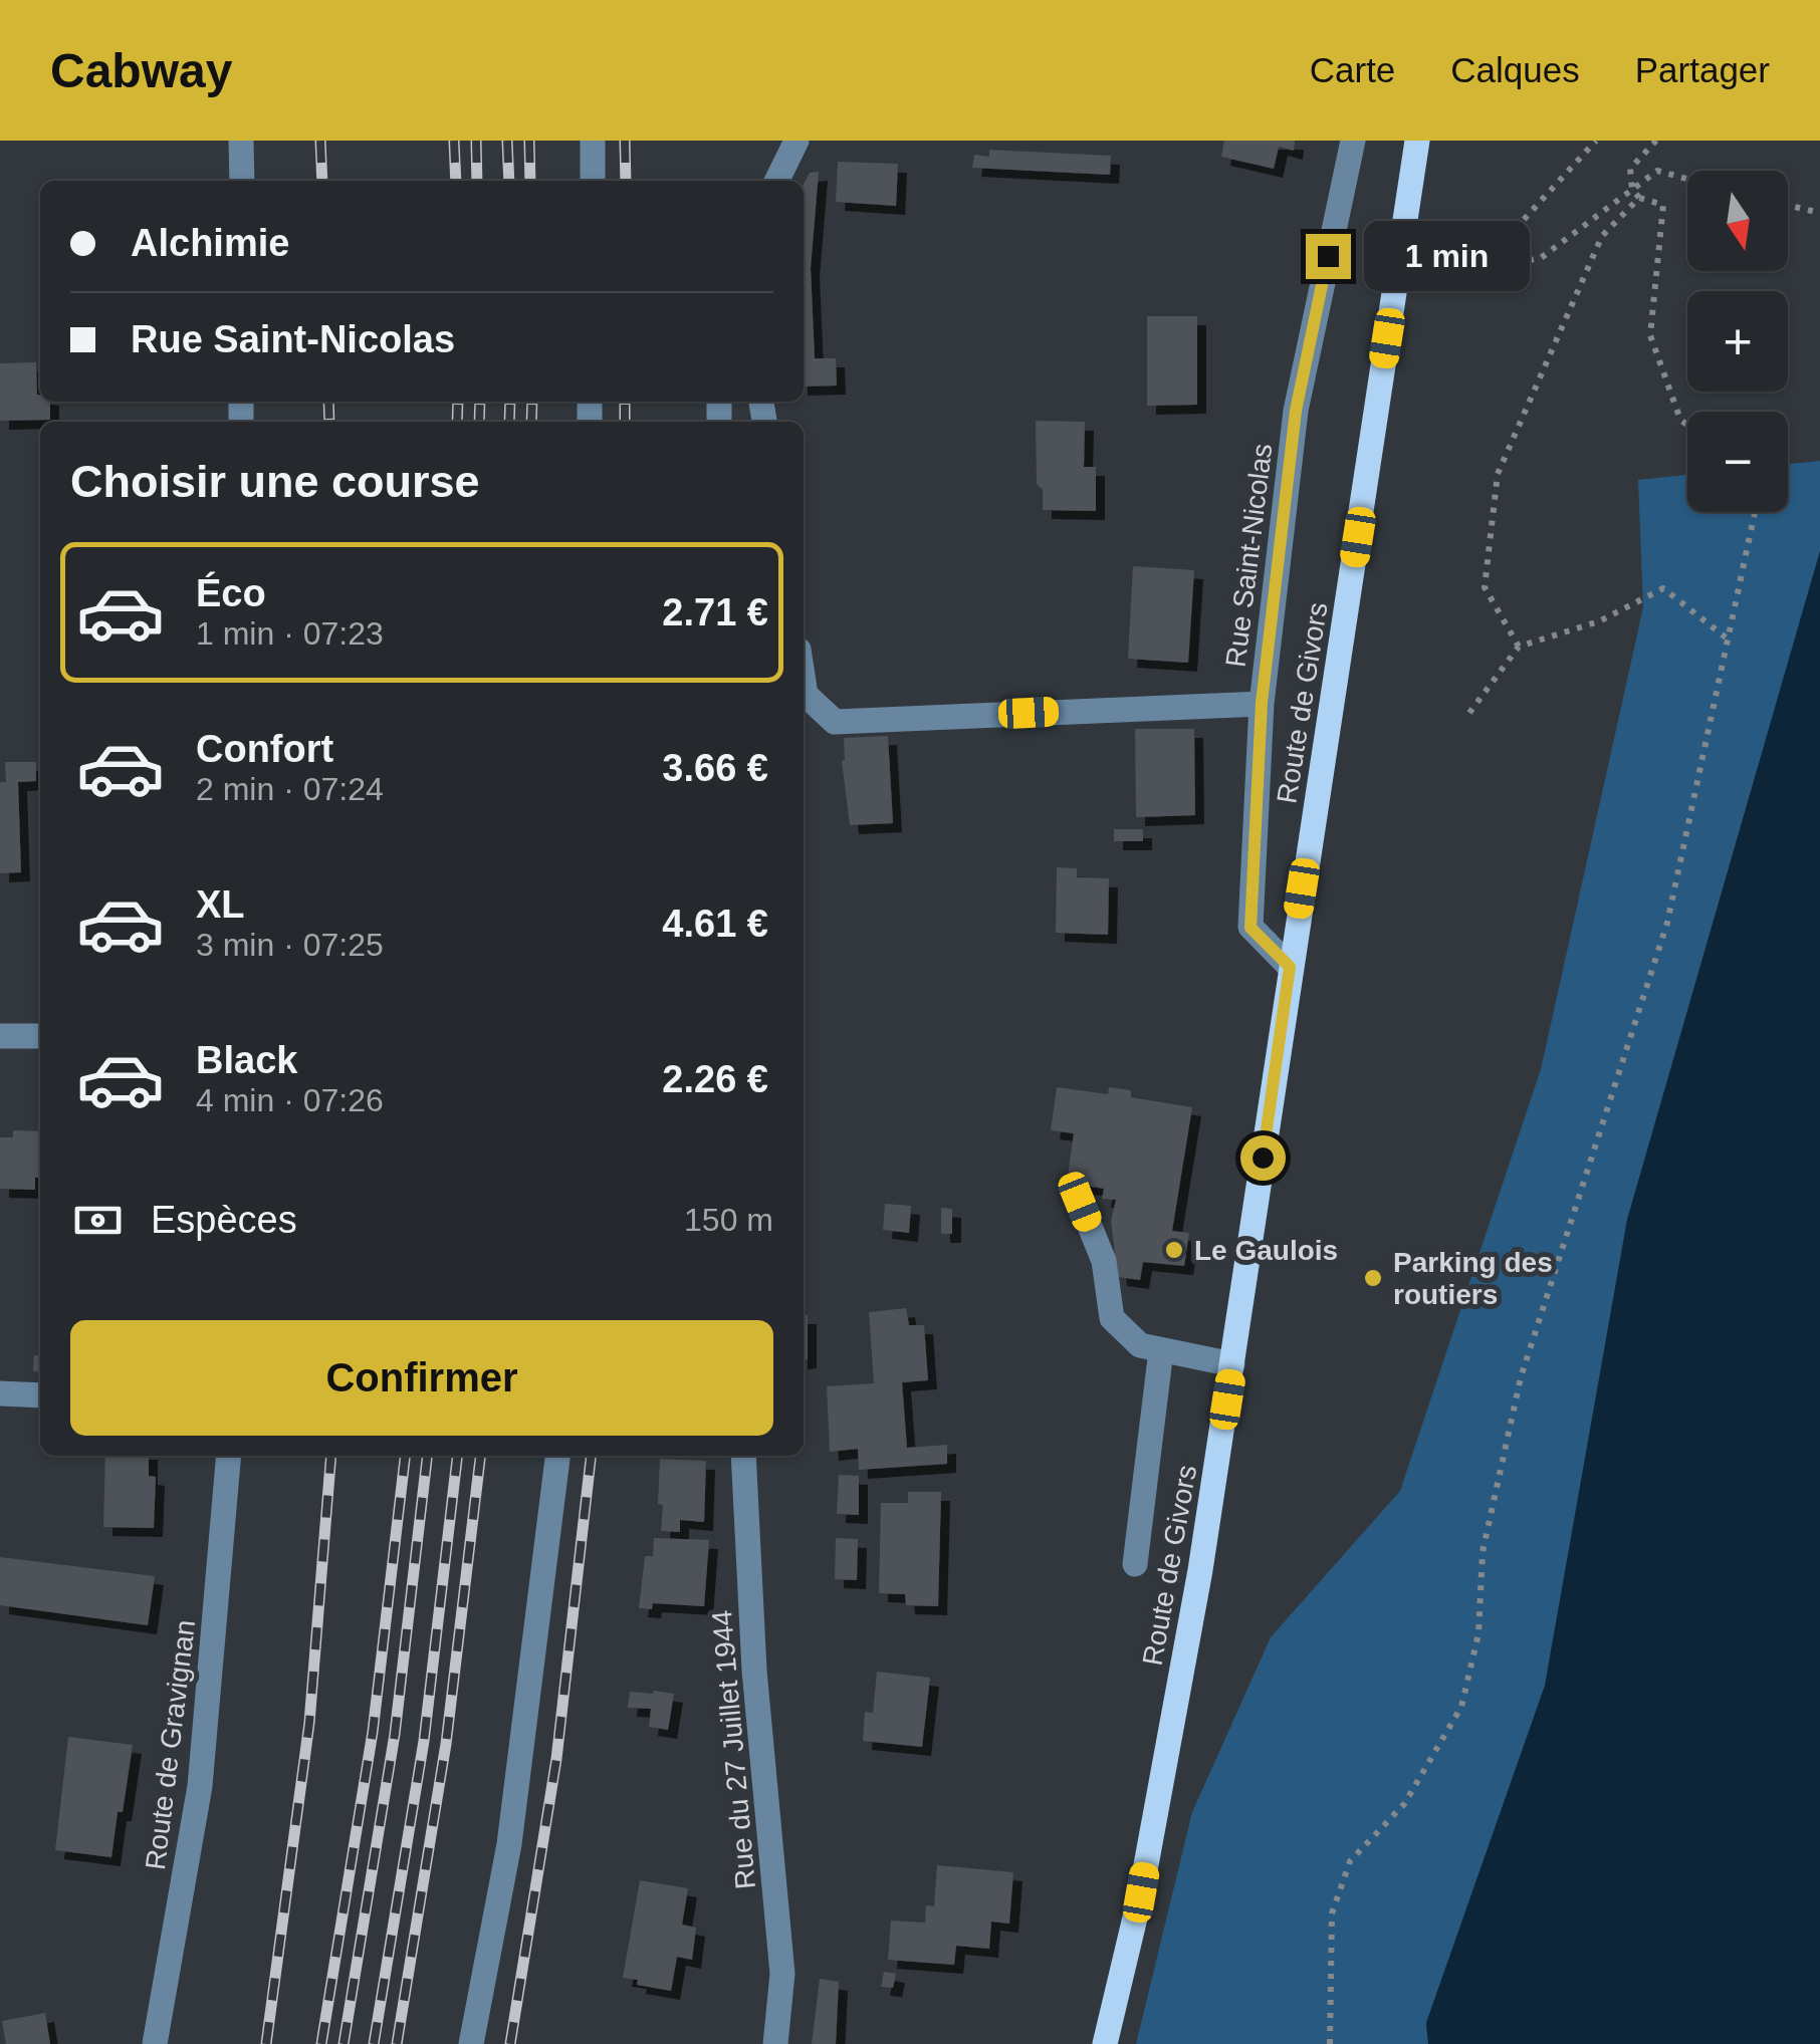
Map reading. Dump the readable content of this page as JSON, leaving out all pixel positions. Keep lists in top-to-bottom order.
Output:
{
  "streets": {
    "main road": ["Route de Givors"],
    "street": ["Rue Saint-Nicolas", "Route de Gravignan", "Rue du 27 Juillet 1944"]
  },
  "crossings": [
    ["Rue Saint-Nicolas", "Route de Givors"]
  ],
  "places": ["Le Gaulois", "Parking des routiers"],
  "north": "bottom",
  "page": {
    "header": "Cabway",
    "nav": ["Carte", "Calques", "Partager"],
    "map_buttons": ["+", "−"],
    "banner": ["Alchimie", "Rue Saint-Nicolas"],
    "bubble": "1 min",
    "heading": "Choisir une course",
    "list": [
      {
        "name": "Éco",
        "note": "1 min · 07:23",
        "value": "2.71 €"
      },
      {
        "name": "Confort",
        "note": "2 min · 07:24",
        "value": "3.66 €"
      },
      {
        "name": "XL",
        "note": "3 min · 07:25",
        "value": "4.61 €"
      },
      {
        "name": "Black",
        "note": "4 min · 07:26",
        "value": "2.26 €"
      }
    ],
    "pay": ["Espèces", "150 m"],
    "buttons": "Confirmer"
  }
}
